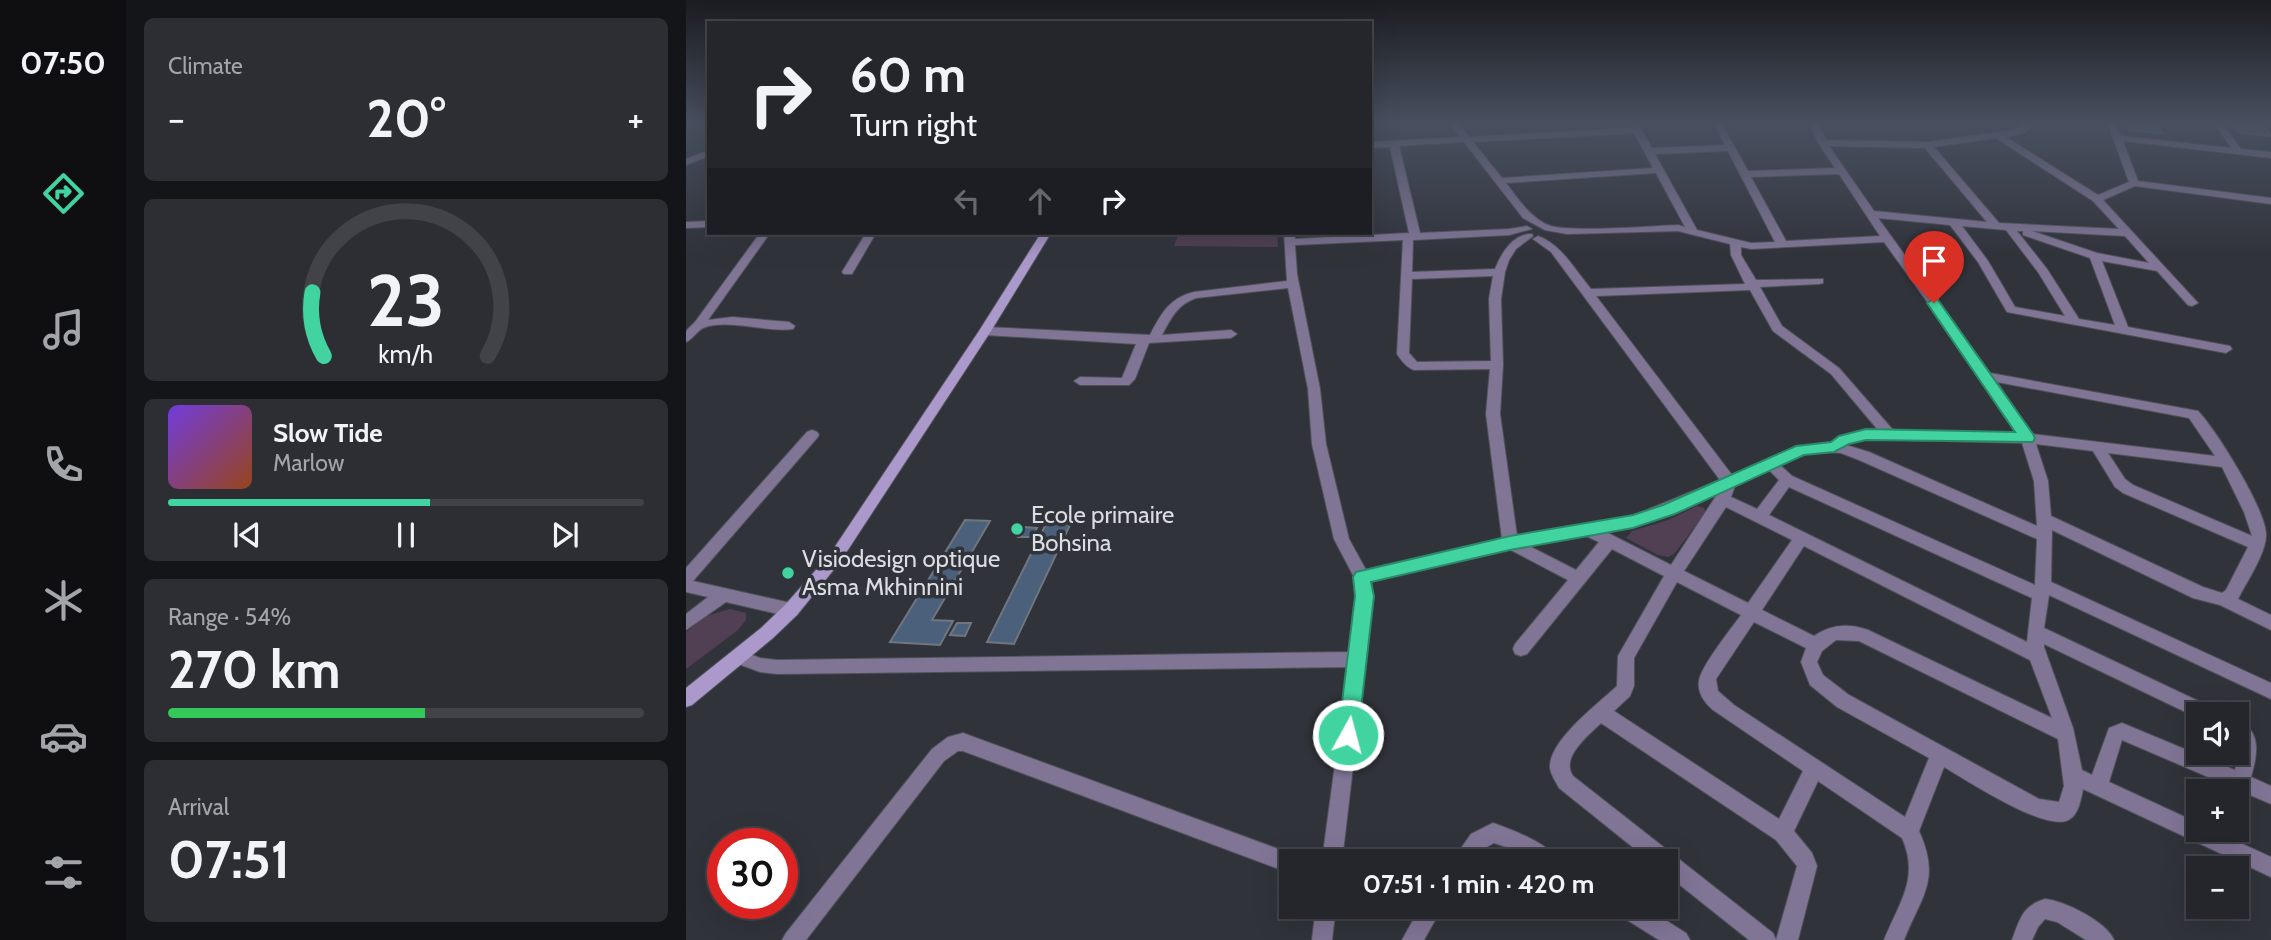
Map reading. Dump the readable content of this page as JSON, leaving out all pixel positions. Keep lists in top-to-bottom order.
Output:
{
  "places": ["Ecole primaire Bohsina", "Visiodesign optique Asma Mkhinnini"],
  "page": {
    "tabs": "07:50",
    "tile": [
      "Climate",
      ["Range · 54%", "270 km"],
      ["Arrival", "07:51"]
    ],
    "turn": ["60 m", "Turn right"],
    "heat": ["−", "20°", "+"],
    "song": ["Slow Tide", "Marlow"],
    "map_buttons": ["+", "−"],
    "limit": "30",
    "trip": "07:51 · 1 min · 420 m",
    "gauge": ["23", "km/h"]
  }
}
